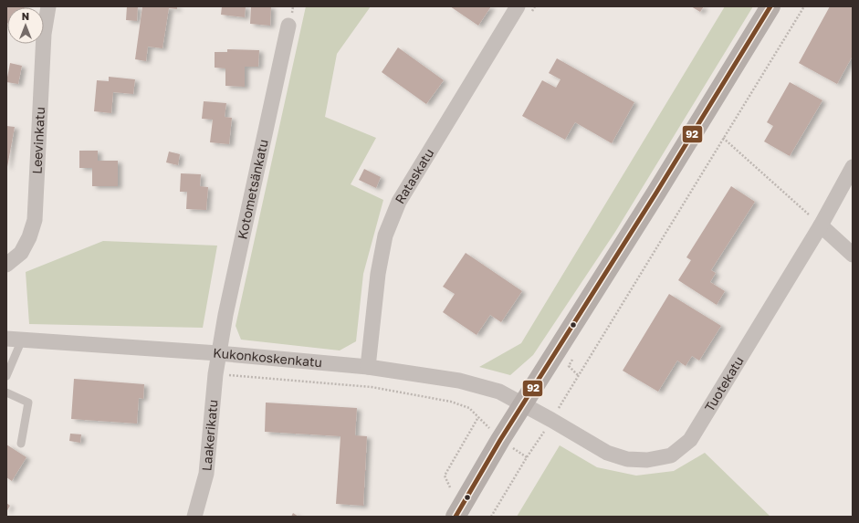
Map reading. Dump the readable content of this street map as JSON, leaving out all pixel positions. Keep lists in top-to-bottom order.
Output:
{
  "streets": {
    "street": [
      "Leevinkatu",
      "Rataskatu",
      "Kotometsänkatu",
      "Kukonkoskenkatu",
      "Tuotekatu",
      "Laakerikatu"
    ]
  },
  "crossings": [
    ["Rataskatu", "Kukonkoskenkatu"],
    ["Kotometsänkatu", "Kukonkoskenkatu"],
    ["Kotometsänkatu", "Laakerikatu"],
    ["Kukonkoskenkatu", "Tuotekatu"],
    ["Kukonkoskenkatu", "Laakerikatu"]
  ],
  "lines": ["transit line 92"],
  "north": "top"
}
